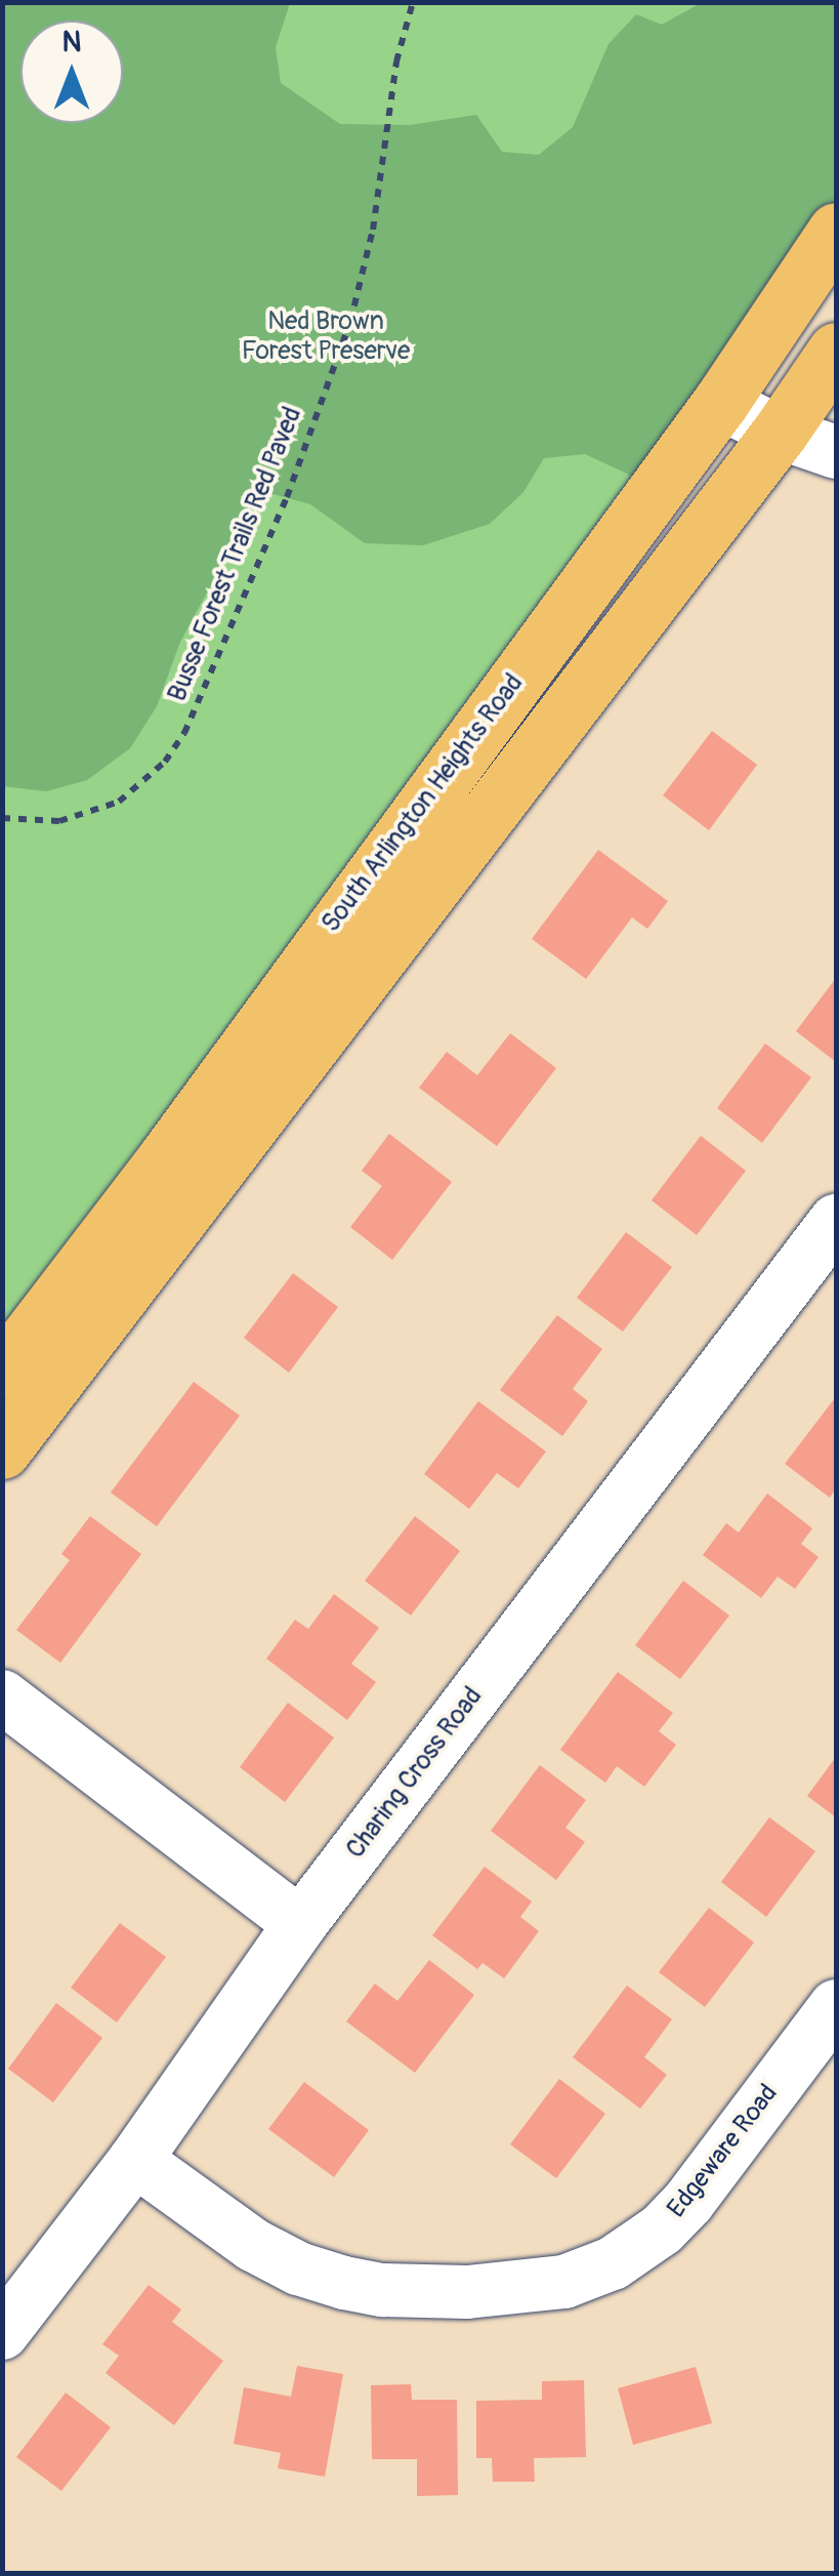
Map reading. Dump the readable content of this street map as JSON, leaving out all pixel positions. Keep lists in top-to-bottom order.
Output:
{
  "streets": {
    "main road": ["South Arlington Heights Road"],
    "street": ["Charing Cross Road", "Edgeware Road"],
    "path": ["Busse Forest Trails Red Paved"]
  },
  "crossings": [
    ["Charing Cross Road", "Edgeware Road"]
  ],
  "parks": ["Ned Brown Forest Preserve"],
  "north": "top"
}
